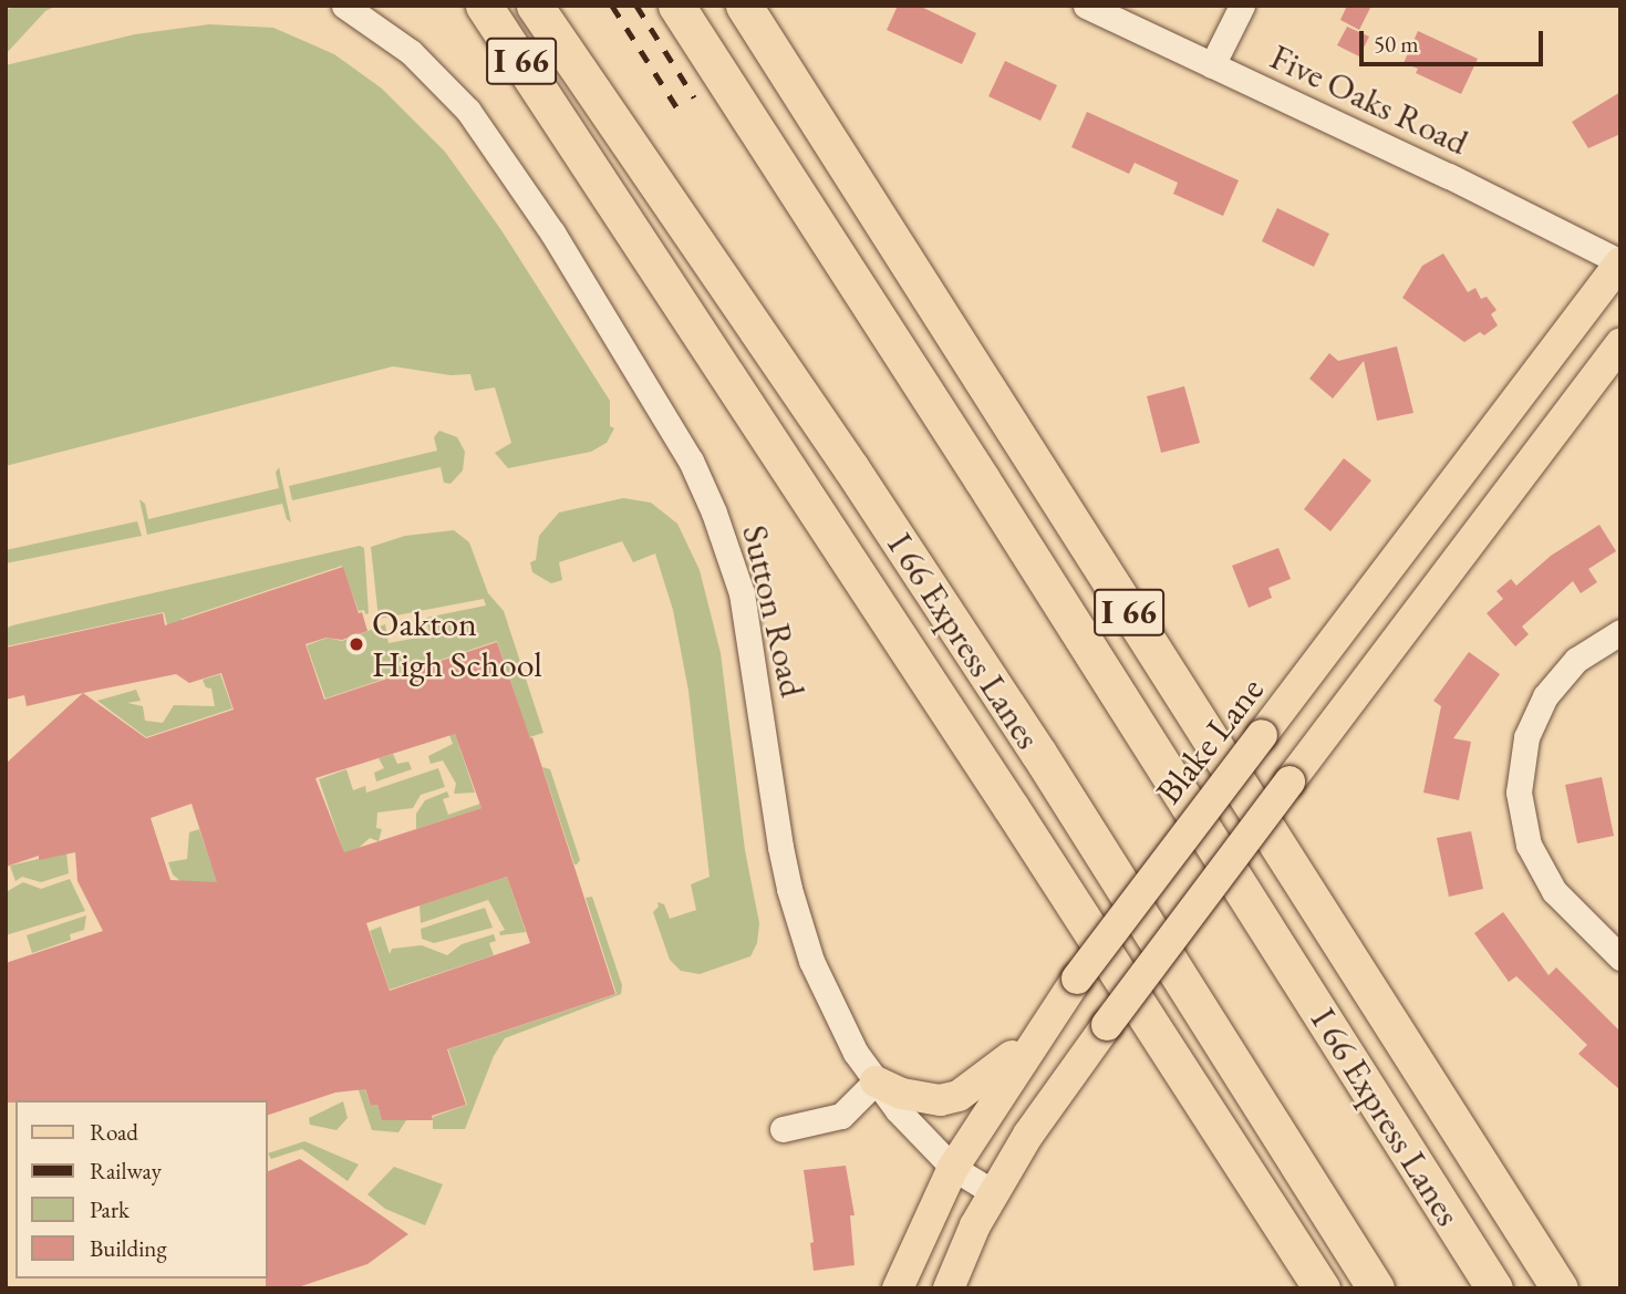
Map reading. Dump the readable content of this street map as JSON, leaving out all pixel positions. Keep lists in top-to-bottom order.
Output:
{
  "streets": {
    "highway": ["I 66", "I 66 Express Lanes"],
    "main road": ["Blake Lane"],
    "street": ["Five Oaks Road", "Sutton Road"]
  },
  "crossings": [
    ["Five Oaks Road", "Blake Lane"],
    ["Sutton Road", "Blake Lane"]
  ],
  "places": ["Oakton High School"],
  "legend": [
    "Road",
    "Railway",
    "Park",
    "Building"
  ],
  "scale_bar": "50 m"
}
